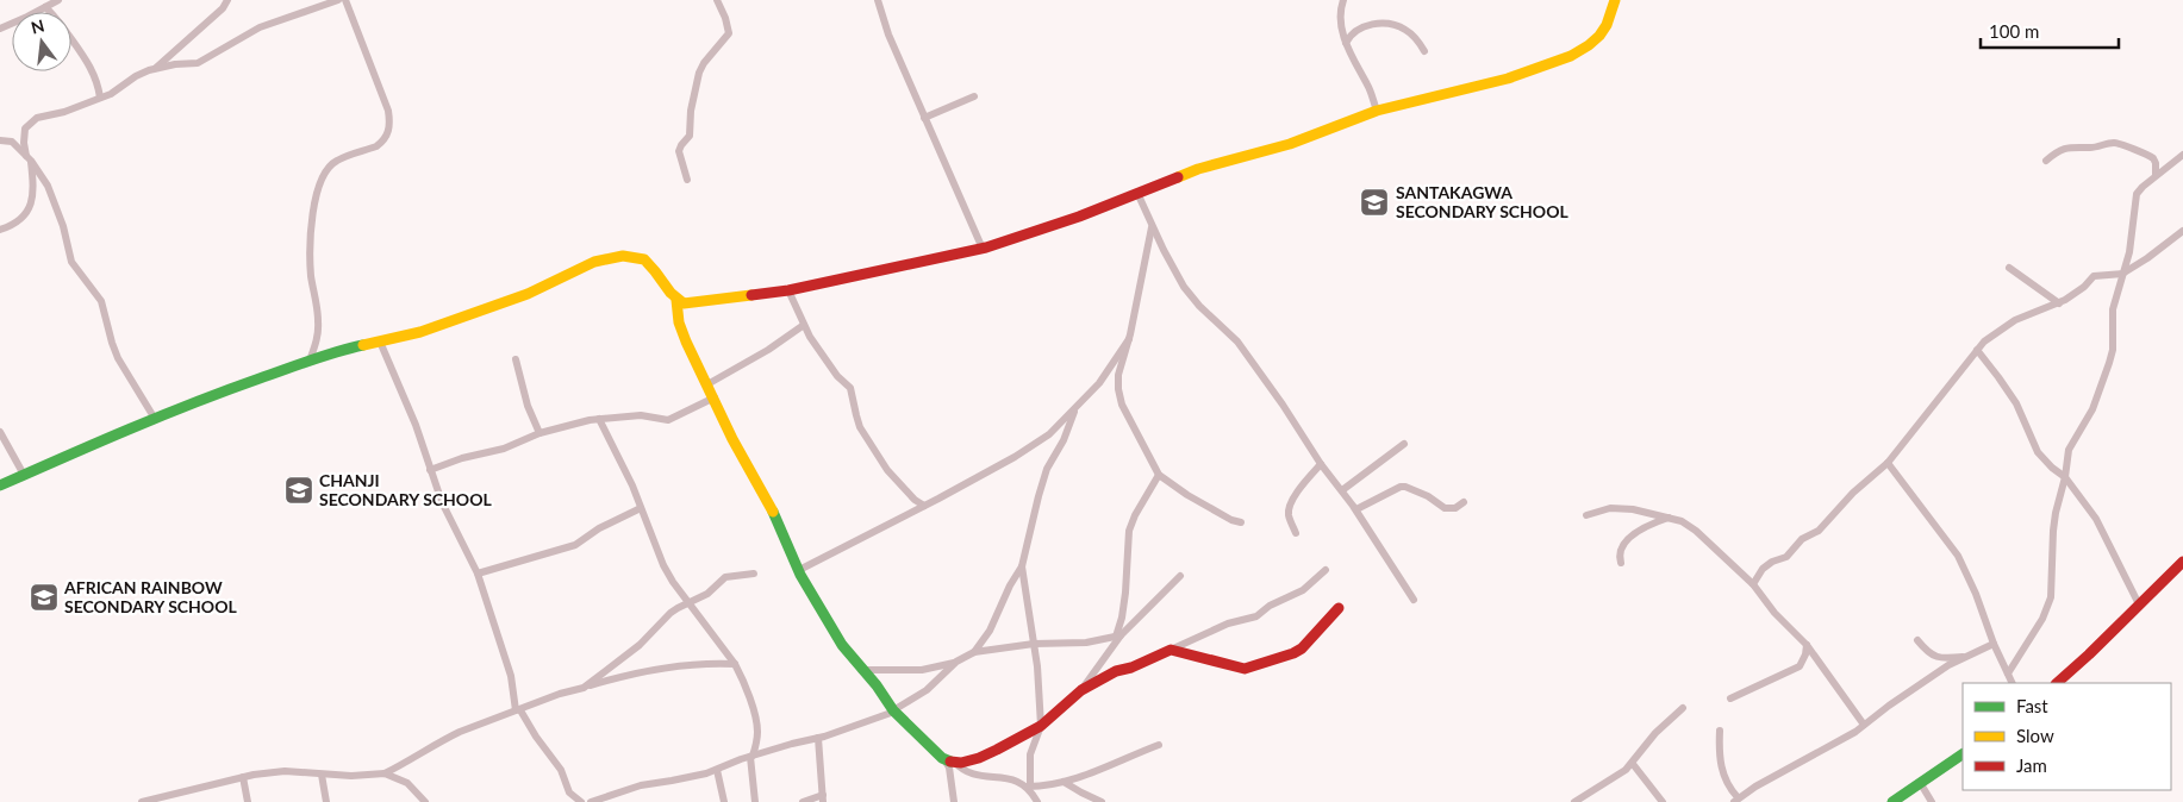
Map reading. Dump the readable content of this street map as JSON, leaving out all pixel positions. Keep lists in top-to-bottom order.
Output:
{
  "places": {
    "school or university": ["SANTAKAGWA SECONDARY SCHOOL", "CHANJI SECONDARY SCHOOL", "AFRICAN RAINBOW SECONDARY SCHOOL"]
  },
  "legend": ["Fast", "Slow", "Jam"],
  "scale_bar": "100 m",
  "north": "top"
}
